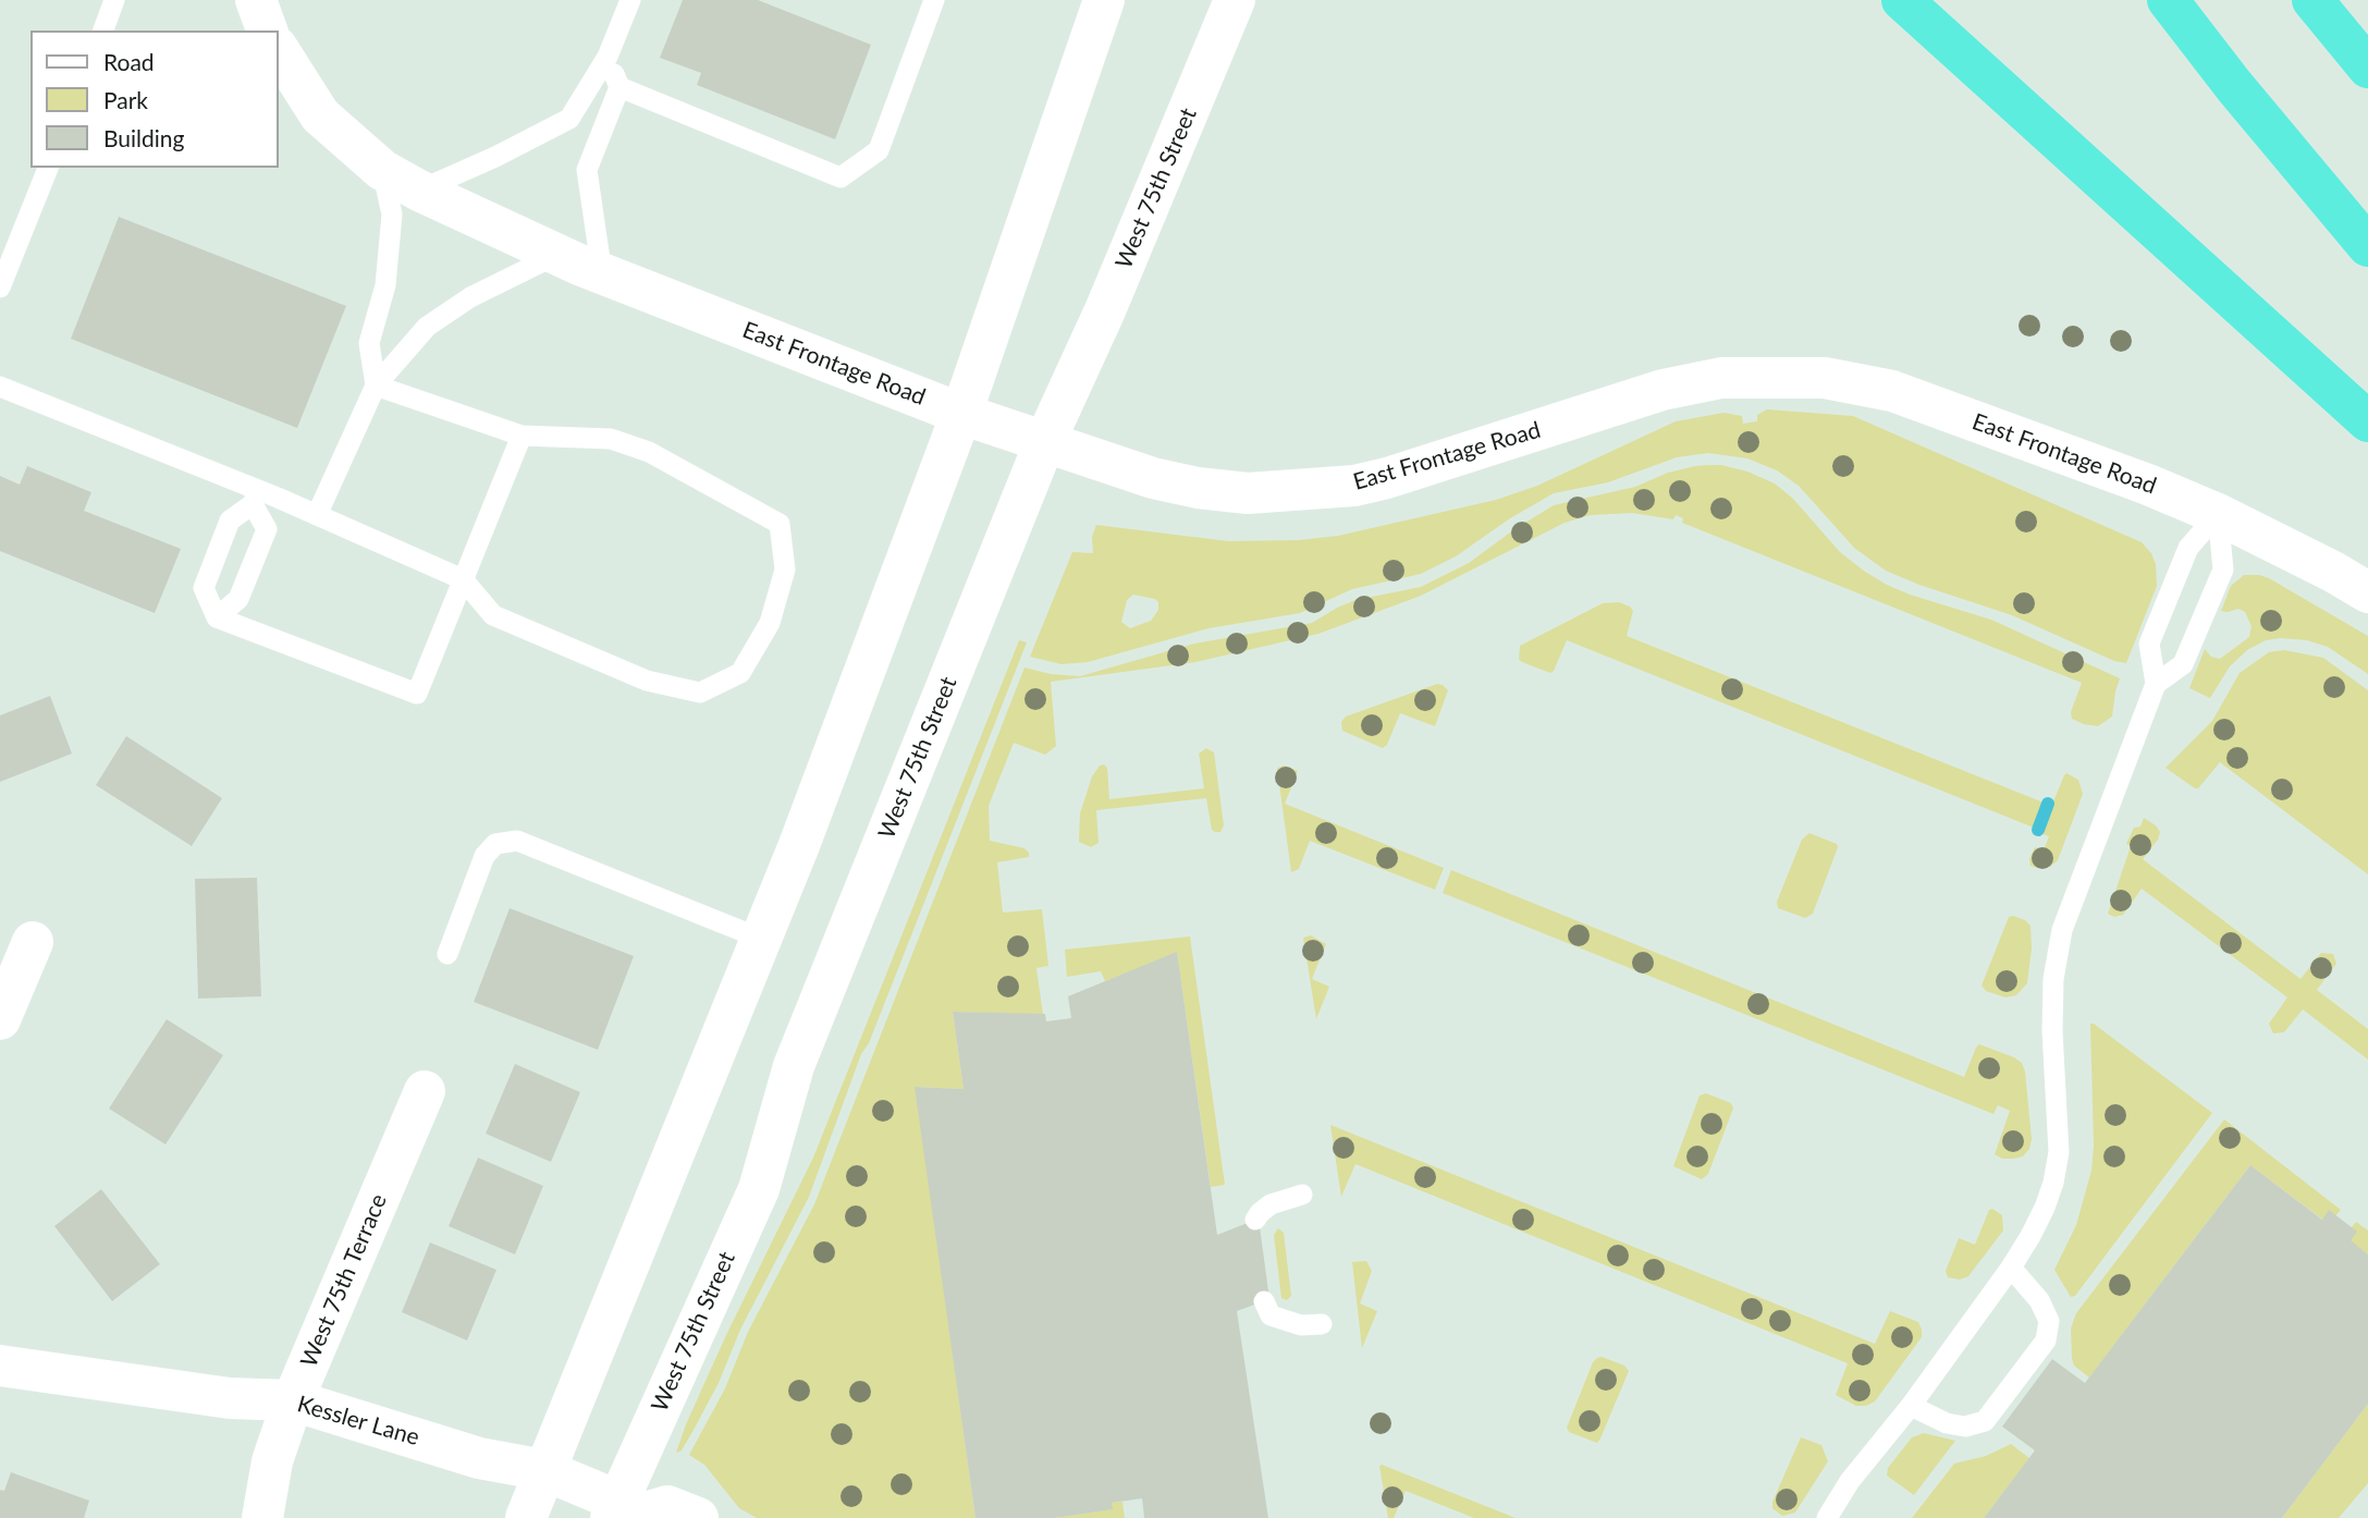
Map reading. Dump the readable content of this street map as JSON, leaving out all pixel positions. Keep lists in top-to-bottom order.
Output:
{
  "streets": {
    "street": [
      "West 75th Street",
      "East Frontage Road",
      "West 75th Terrace",
      "Kessler Lane"
    ]
  },
  "crossings": [
    ["West 75th Street", "East Frontage Road"],
    ["West 75th Street", "Kessler Lane"],
    ["West 75th Terrace", "Kessler Lane"]
  ],
  "legend": ["Road", "Park", "Building"]
}
